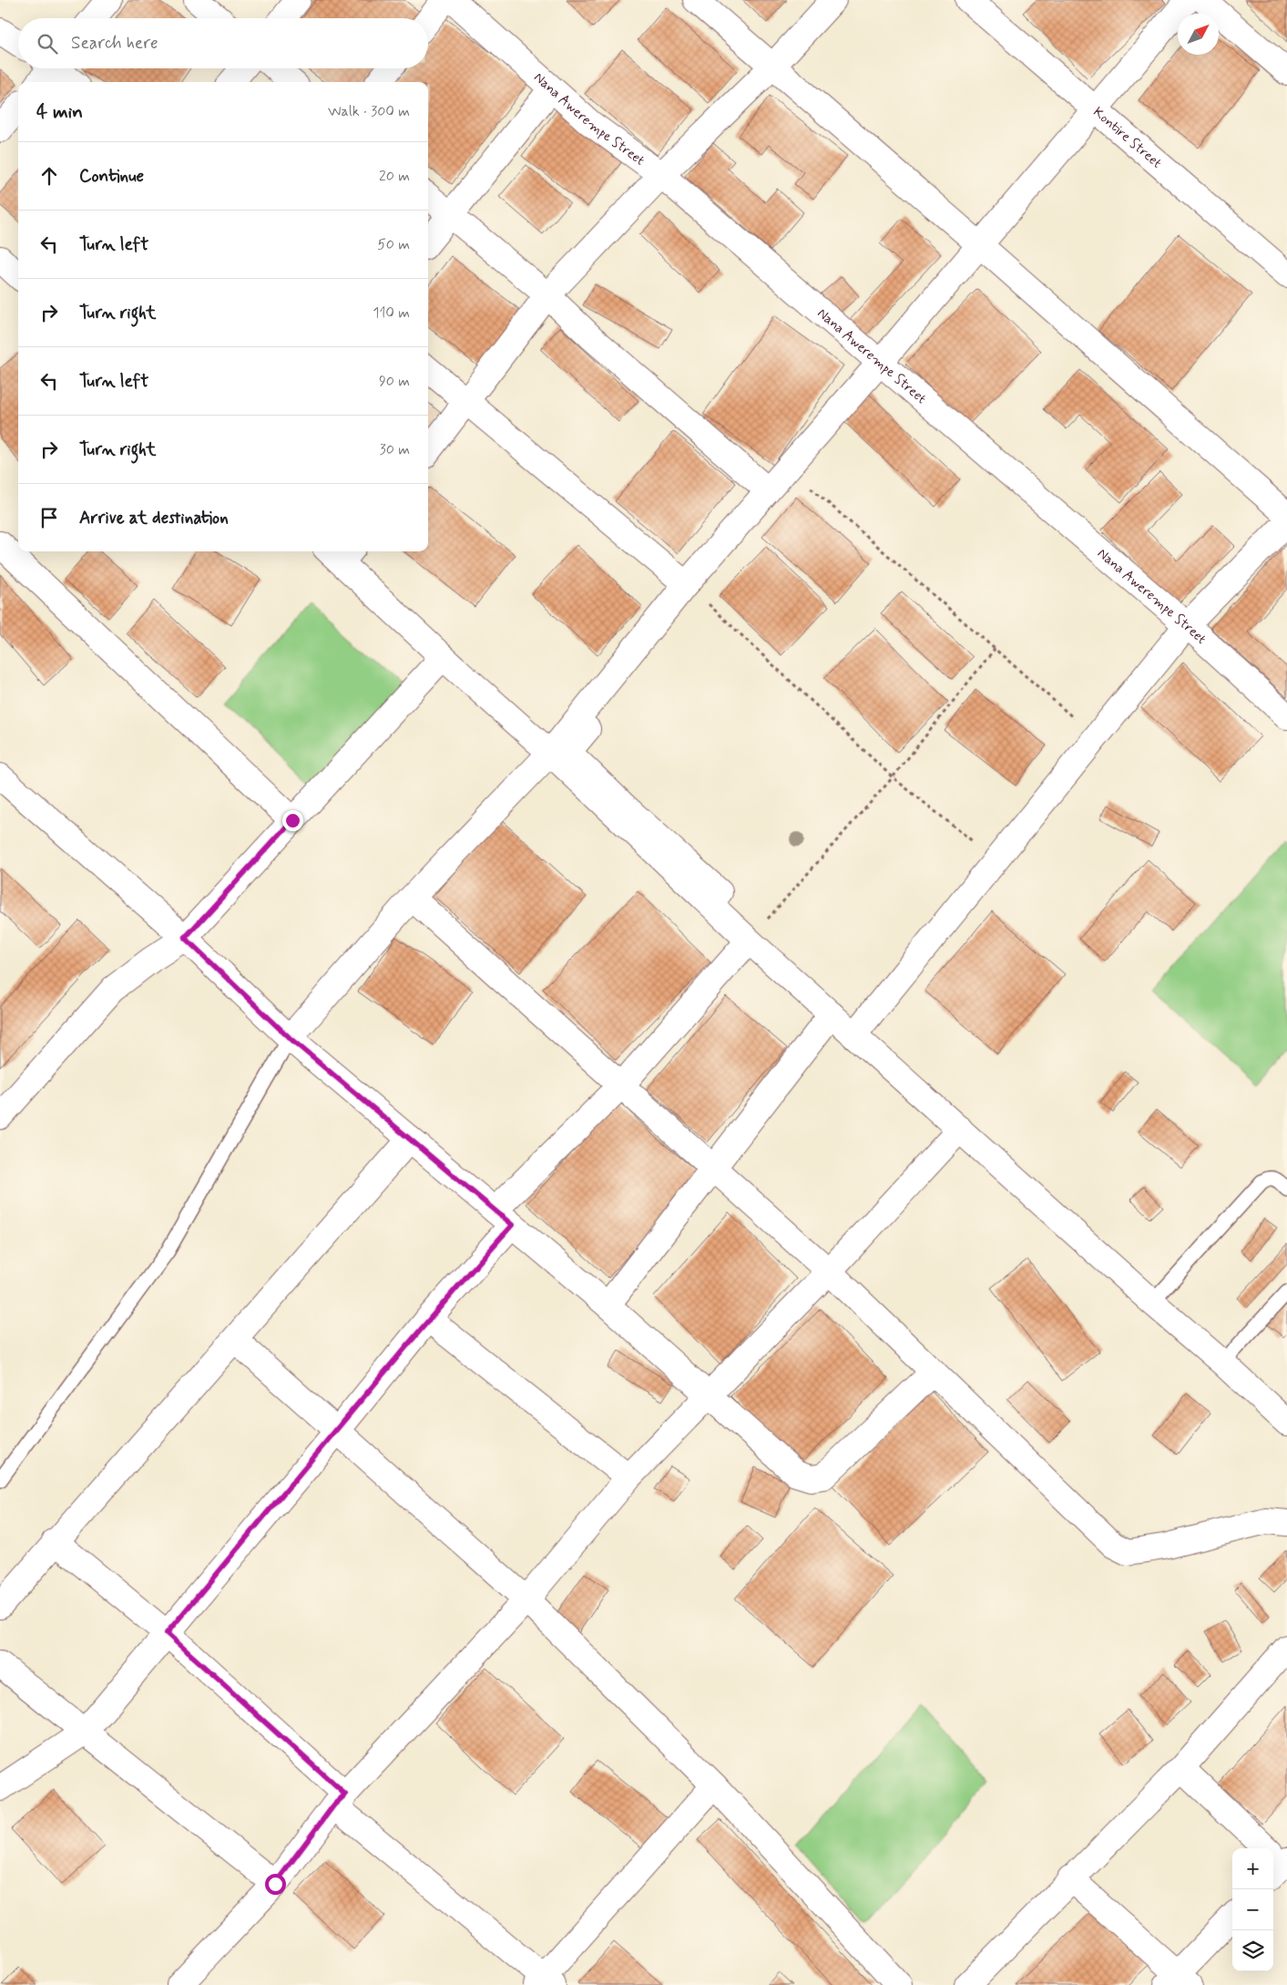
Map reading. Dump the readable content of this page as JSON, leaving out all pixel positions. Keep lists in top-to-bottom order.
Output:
{
  "streets": {
    "street": ["Nana Awerempe Street", "Kontire Street"]
  },
  "north": "top right",
  "page": {
    "search": "Search here",
    "heading": ["4 min", "Walk · 300 m"],
    "list": [
      ["Continue", "20 m"],
      ["Turn left", "50 m"],
      ["Turn right", "110 m"],
      ["Turn left", "90 m"],
      ["Turn right", "30 m"],
      "Arrive at destination"
    ],
    "map_buttons": ["+", "−"]
  }
}
